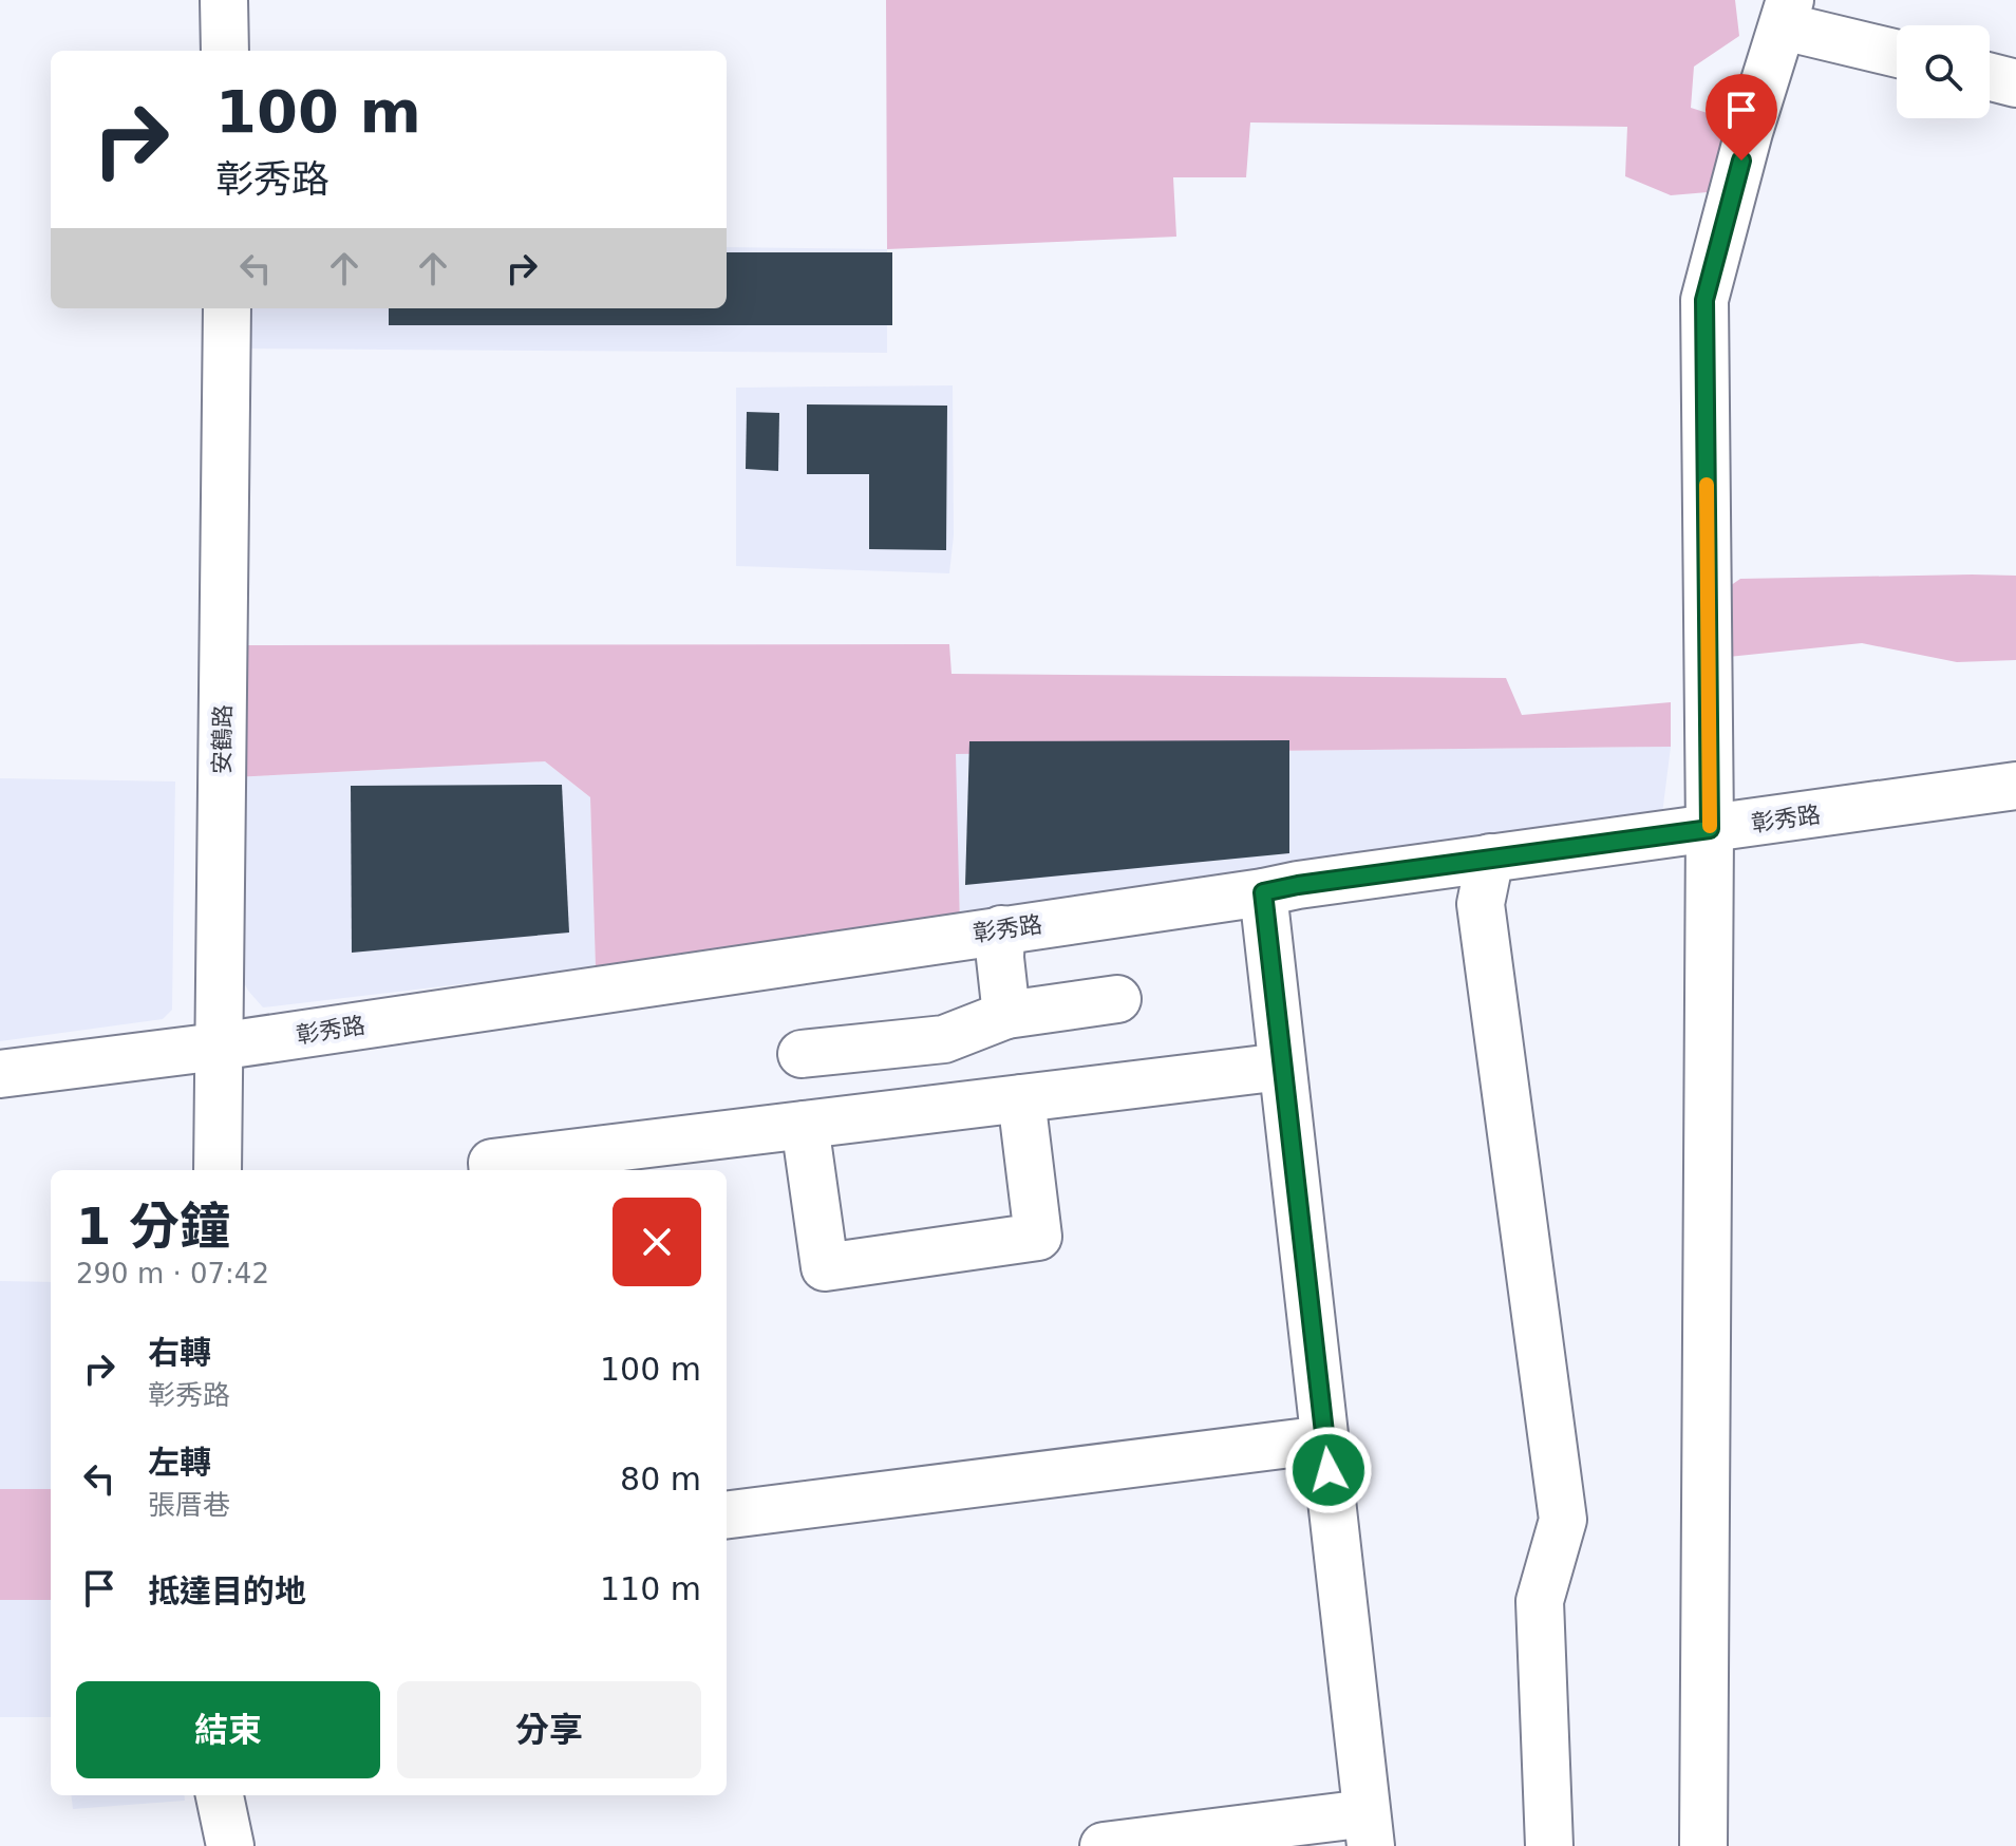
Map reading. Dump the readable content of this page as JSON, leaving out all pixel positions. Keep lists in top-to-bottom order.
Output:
{
  "streets": {
    "street": ["安鶴路", "彰秀路"]
  },
  "crossings": [
    ["安鶴路", "彰秀路"]
  ],
  "page": {
    "turn": ["100 m", "彰秀路"],
    "heading": ["1 分鐘", "290 m · 07:42"],
    "list": [
      {
        "name": "右轉",
        "note": "彰秀路",
        "value": "100 m"
      },
      {
        "name": "左轉",
        "note": "張厝巷",
        "value": "80 m"
      },
      {
        "name": "抵達目的地",
        "value": "110 m"
      }
    ],
    "buttons": ["結束", "分享"]
  }
}
